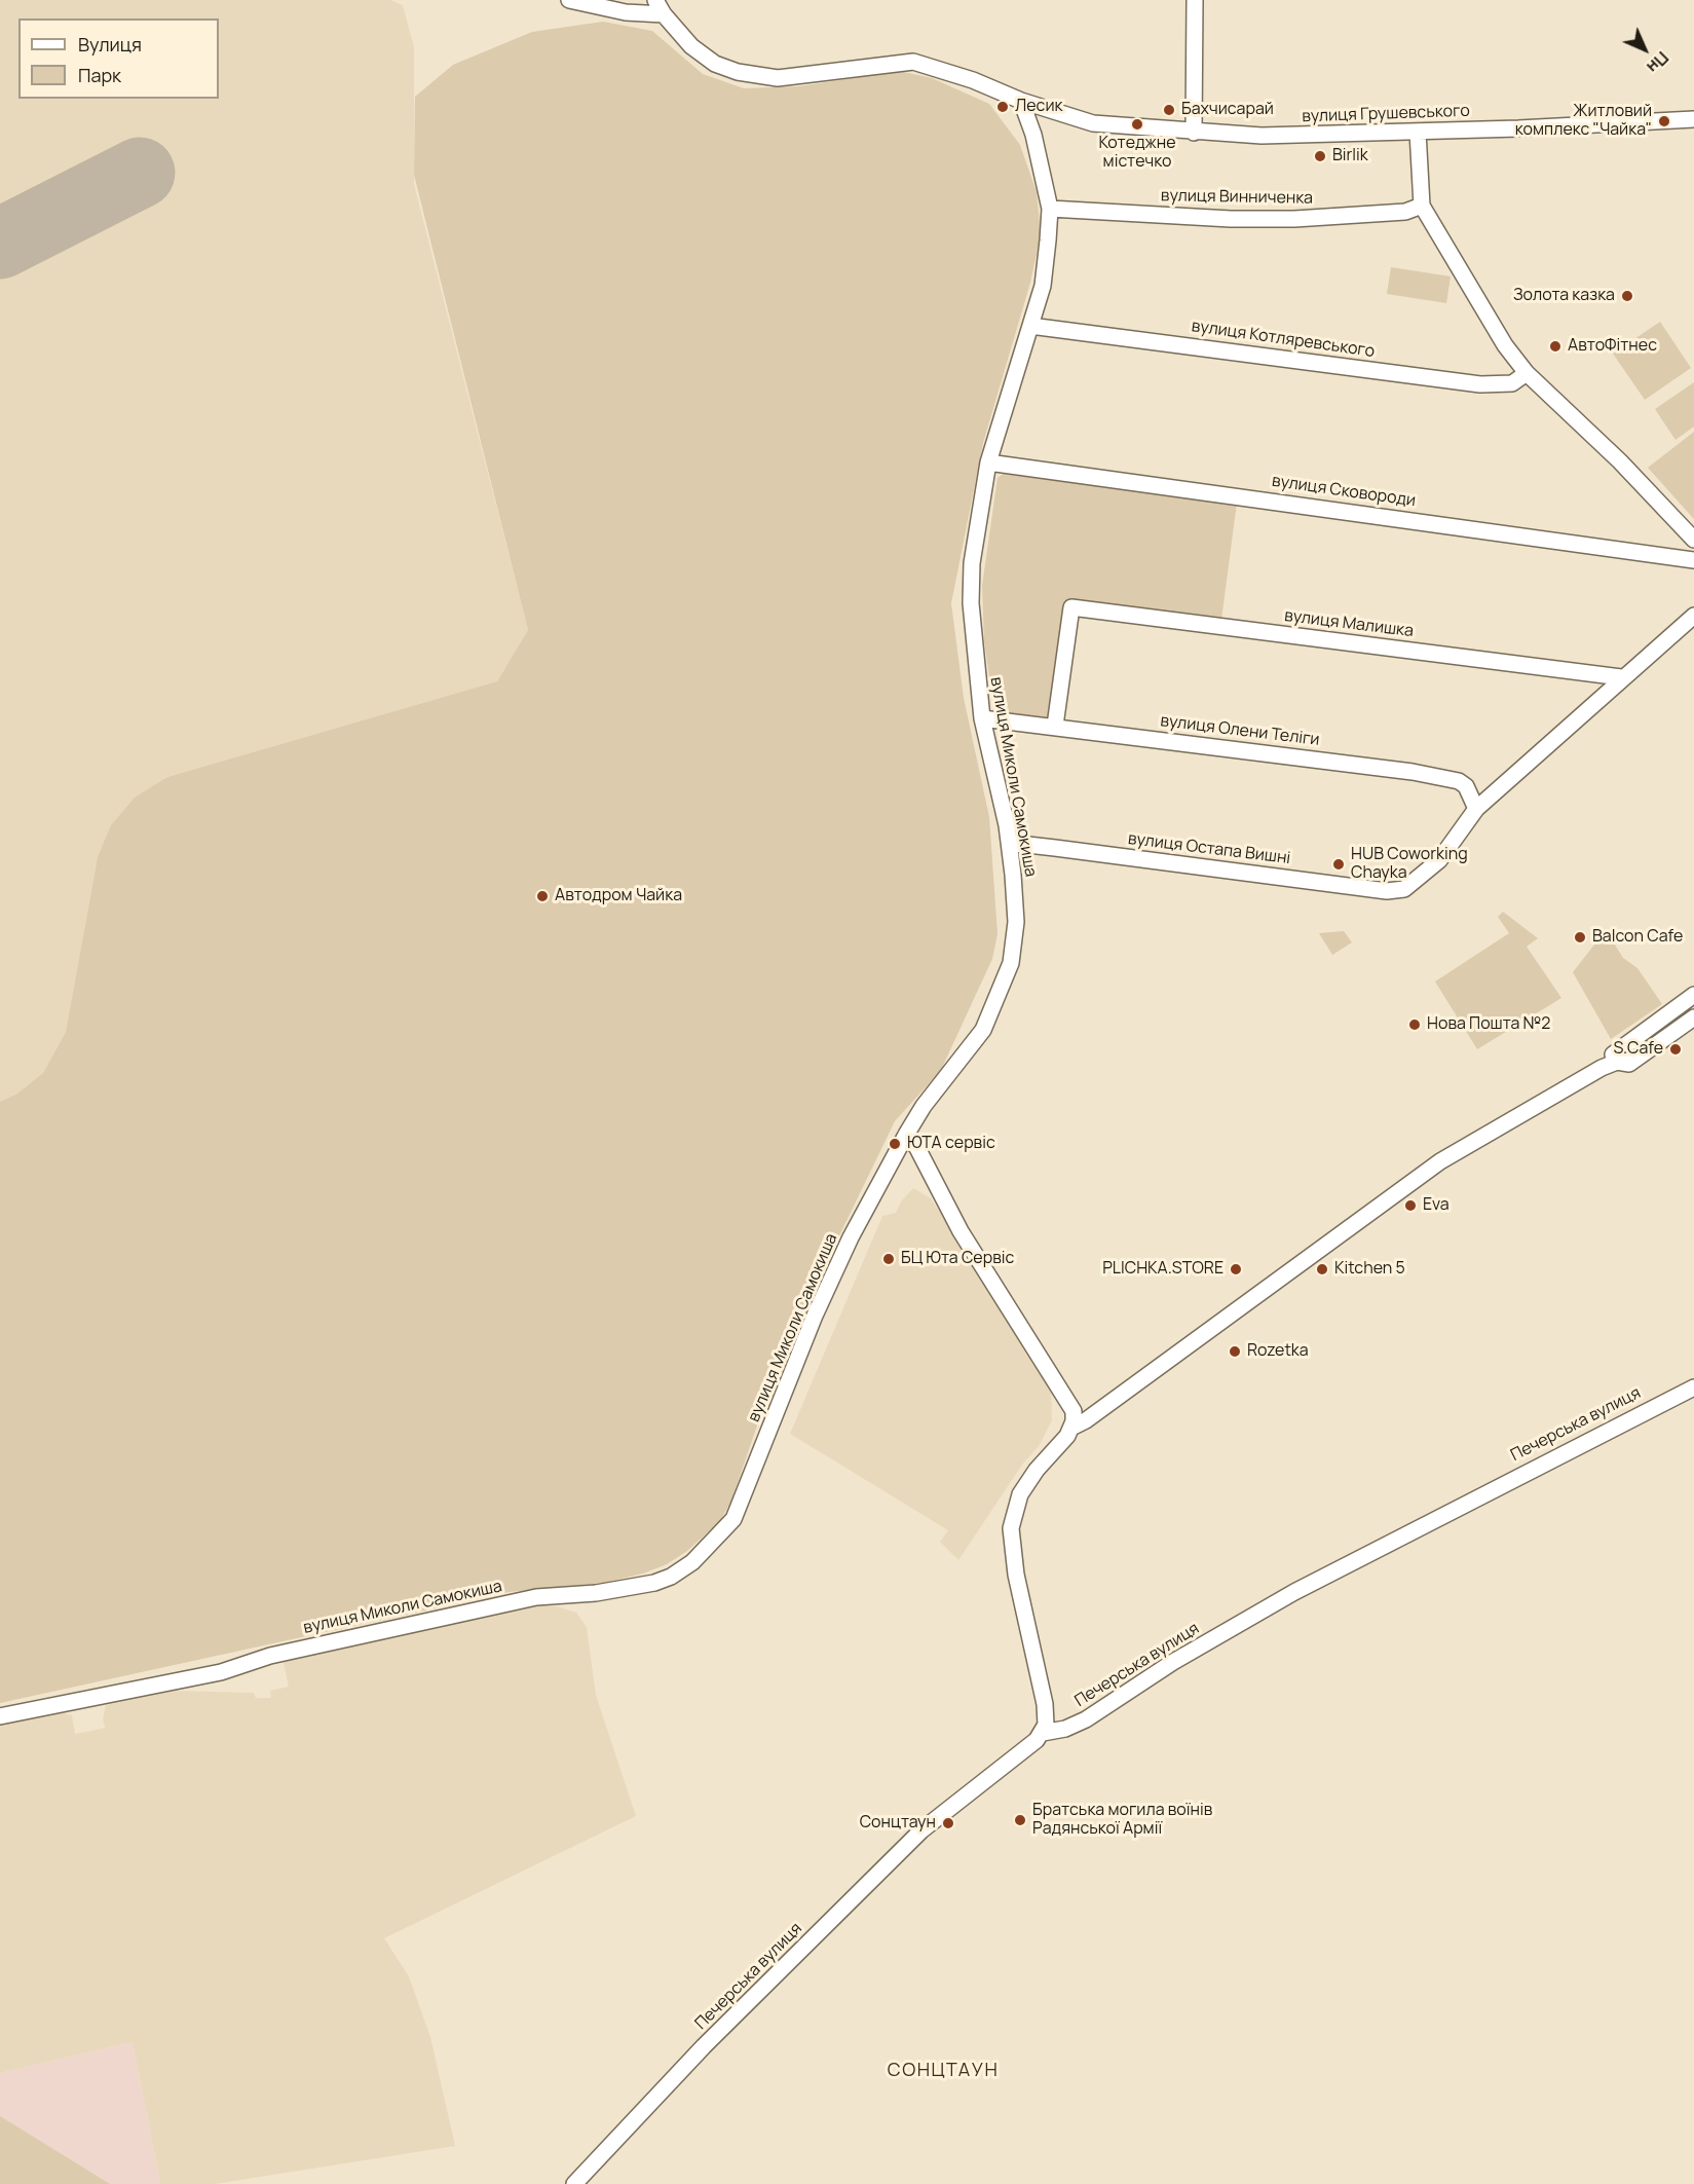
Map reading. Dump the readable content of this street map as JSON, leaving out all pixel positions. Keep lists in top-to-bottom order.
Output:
{
  "streets": {
    "street": [
      "вулиця Грушевського",
      "вулиця Винниченка",
      "вулиця Котляревського",
      "вулиця Сковороди",
      "вулиця Малишка",
      "вулиця Олени Теліги",
      "вулиця Миколи Самокиша",
      "вулиця Остапа Вишні",
      "Печерська вулиця"
    ]
  },
  "crossings": [
    ["вулиця Грушевського", "вулиця Миколи Самокиша"],
    ["вулиця Винниченка", "вулиця Миколи Самокиша"],
    ["вулиця Котляревського", "вулиця Миколи Самокиша"],
    ["вулиця Сковороди", "вулиця Миколи Самокиша"],
    ["вулиця Малишка", "вулиця Олени Теліги"],
    ["вулиця Олени Теліги", "вулиця Миколи Самокиша"],
    ["вулиця Олени Теліги", "вулиця Остапа Вишні"],
    ["вулиця Миколи Самокиша", "вулиця Остапа Вишні"]
  ],
  "districts": ["СОНЦТАУН"],
  "places": [
    "Лесик",
    "Бахчисарай",
    "Житловий комплекс \"Чайка\"",
    "Котеджне містечко",
    "Birlik",
    "Золота казка",
    "АвтоФітнес",
    "HUB Coworking Chayka",
    "Автодром Чайка",
    "Balcon Cafe",
    "Нова Пошта №2",
    "S.Cafe",
    "ЮТА сервіс",
    "Eva",
    "БЦ Юта Сервіс",
    "PLICHKA.STORE",
    "Kitchen 5",
    "Rozetka",
    "Братська могила воїнів Радянської Армії",
    "Сонцтаун"
  ],
  "legend": ["Вулиця", "Парк"],
  "north": "bottom right"
}
